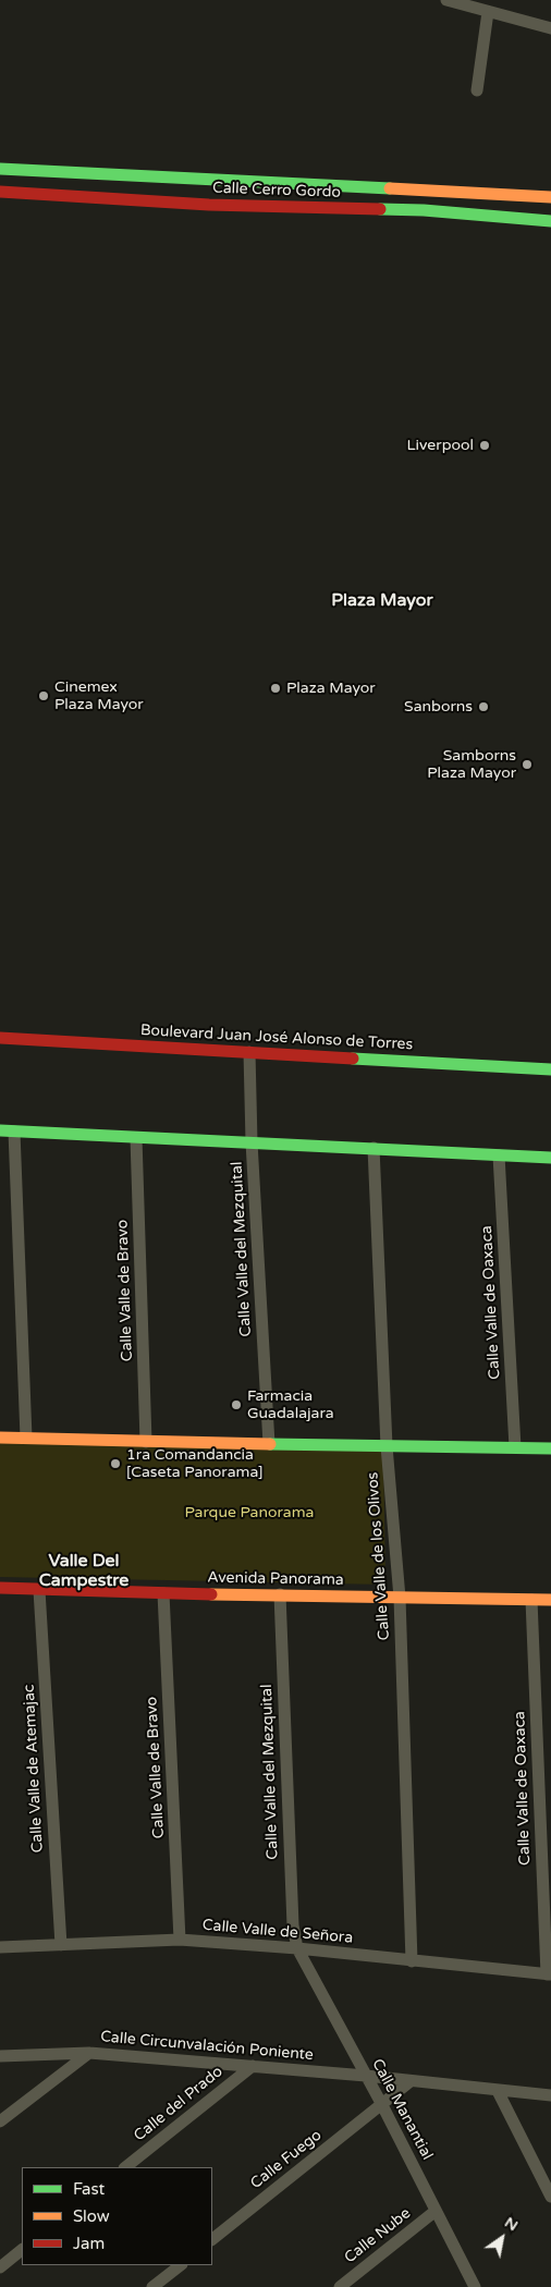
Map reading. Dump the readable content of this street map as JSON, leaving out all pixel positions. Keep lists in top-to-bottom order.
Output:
{
  "streets": {
    "main road": ["Calle Cerro Gordo", "Boulevard Juan José Alonso de Torres", "Avenida Panorama"],
    "street": [
      "Calle Valle del Mezquital",
      "Calle Valle de Bravo",
      "Calle Valle de Oaxaca",
      "Calle Valle de los Olivos",
      "Calle Valle de Atemajac",
      "Calle Valle de Señora",
      "Calle Circunvalación Poniente",
      "Calle del Prado",
      "Calle Manantial",
      "Calle Fuego",
      "Calle Nube"
    ]
  },
  "crossings": [
    ["Boulevard Juan José Alonso de Torres", "Calle Valle del Mezquital"],
    ["Calle Valle del Mezquital", "Avenida Panorama"],
    ["Calle Valle del Mezquital", "Calle Valle de Señora"],
    ["Calle Valle del Mezquital", "Calle Manantial"],
    ["Calle Valle de Bravo", "Avenida Panorama"],
    ["Calle Valle de Bravo", "Calle Valle de Señora"],
    ["Calle Valle de Oaxaca", "Avenida Panorama"],
    ["Calle Valle de Oaxaca", "Calle Valle de Señora"],
    ["Calle Valle de los Olivos", "Avenida Panorama"],
    ["Calle Valle de los Olivos", "Calle Valle de Señora"],
    ["Avenida Panorama", "Calle Valle de Atemajac"],
    ["Calle Valle de Atemajac", "Calle Valle de Señora"],
    ["Calle Valle de Señora", "Calle Manantial"],
    ["Calle Circunvalación Poniente", "Calle del Prado"],
    ["Calle Circunvalación Poniente", "Calle Manantial"],
    ["Calle Manantial", "Calle Fuego"],
    ["Calle Manantial", "Calle Nube"]
  ],
  "districts": ["Plaza Mayor", "Valle Del Campestre"],
  "parks": ["Parque Panorama"],
  "places": [
    "Liverpool",
    "Plaza Mayor",
    "Cinemex Plaza Mayor",
    "Sanborns",
    "Samborns Plaza Mayor",
    "Farmacia Guadalajara",
    "1ra Comandancia [Caseta Panorama]"
  ],
  "legend": ["Fast", "Slow", "Jam"],
  "north": "top right"
}
